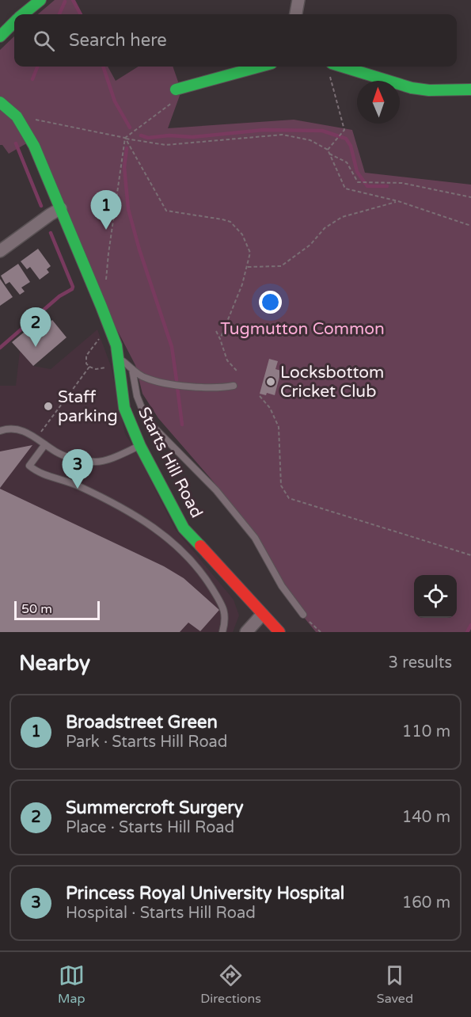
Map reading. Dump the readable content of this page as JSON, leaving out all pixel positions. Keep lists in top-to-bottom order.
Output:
{
  "streets": {
    "street": ["Starts Hill Road"]
  },
  "parks": ["Tugmutton Common"],
  "places": ["Locksbottom Cricket Club", "Staff parking"],
  "scale_bar": "50 m",
  "north": "top",
  "page": {
    "search": "Search here",
    "pins": ["1", "2", "3"],
    "scale": "50 m",
    "heading": ["Nearby", "3 results"],
    "list": [
      {
        "mark": "1",
        "name": "Broadstreet Green",
        "note": "Park · Starts Hill Road",
        "value": "110 m"
      },
      {
        "mark": "2",
        "name": "Summercroft Surgery",
        "note": "Place · Starts Hill Road",
        "value": "140 m"
      },
      {
        "mark": "3",
        "name": "Princess Royal University Hospital",
        "note": "Hospital · Starts Hill Road",
        "value": "160 m"
      }
    ],
    "nav": ["Map", "Directions", "Saved"]
  }
}
